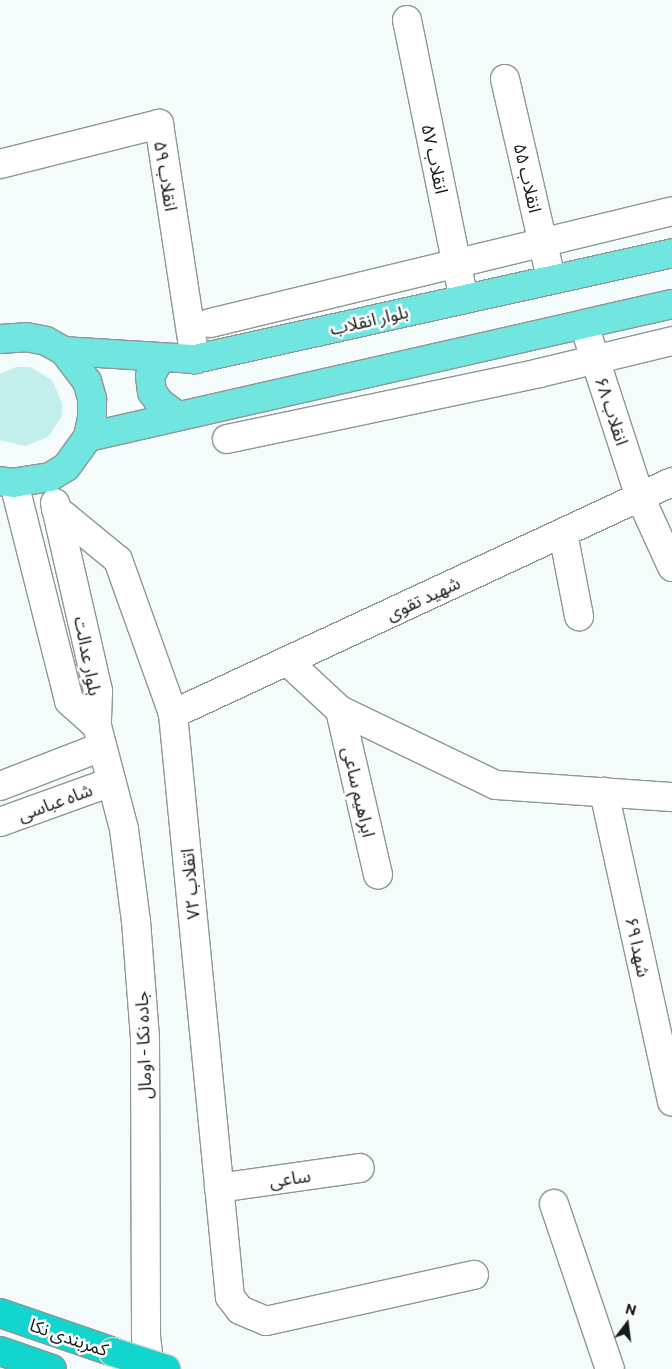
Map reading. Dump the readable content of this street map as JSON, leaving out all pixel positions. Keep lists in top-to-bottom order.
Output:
{
  "streets": {
    "highway": ["کمربندی نکا"],
    "main road": ["بلوار انقلاب"],
    "street": [
      "انقلاب ۵۷",
      "انقلاب ۵۹",
      "انقلاب ۵۵",
      "انقلاب ۶۸",
      "شهید تقوی",
      "بلوار عدالت",
      "ابراهیم ساعی",
      "شاه عباسی",
      "اتقلاب ۷۲",
      "شهدا ۶۹",
      "جاده نکا - اومال",
      "ساعی"
    ]
  },
  "crossings": [
    ["انقلاب ۵۷", "بلوار انقلاب"],
    ["انقلاب ۵۹", "بلوار انقلاب"],
    ["انقلاب ۵۵", "بلوار انقلاب"],
    ["انقلاب ۶۸", "شهید تقوی"],
    ["شهید تقوی", "اتقلاب ۷۲"],
    ["بلوار عدالت", "شاه عباسی"],
    ["بلوار عدالت", "اتقلاب ۷۲"],
    ["بلوار عدالت", "جاده نکا - اومال"],
    ["شاه عباسی", "جاده نکا - اومال"],
    ["اتقلاب ۷۲", "ساعی"]
  ],
  "north": "top"
}
